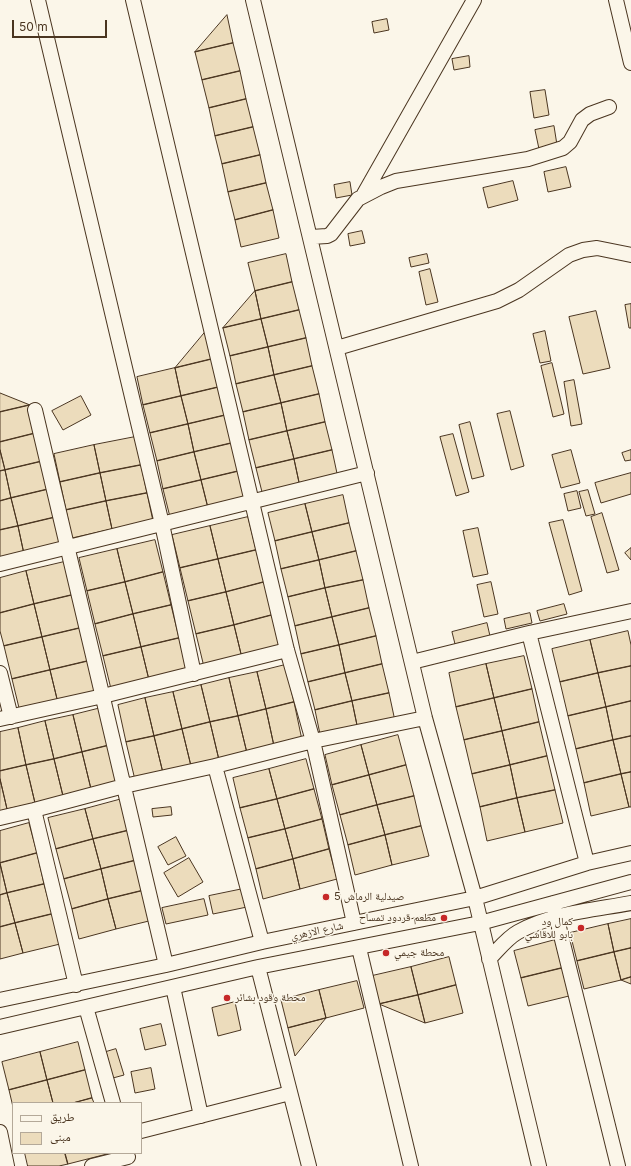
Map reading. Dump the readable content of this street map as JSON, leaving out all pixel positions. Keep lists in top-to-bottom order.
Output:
{
  "streets": {
    "street": ["شارع الازهري"]
  },
  "places": [
    "صيدلية الرماش 5",
    "مطعم قردود تمساح",
    "كمال ود بابو للاقاشي",
    "محطة جيمي",
    "محطة وقود بشائر"
  ],
  "legend": ["طريق", "مبنى"],
  "scale_bar": "50 m"
}
